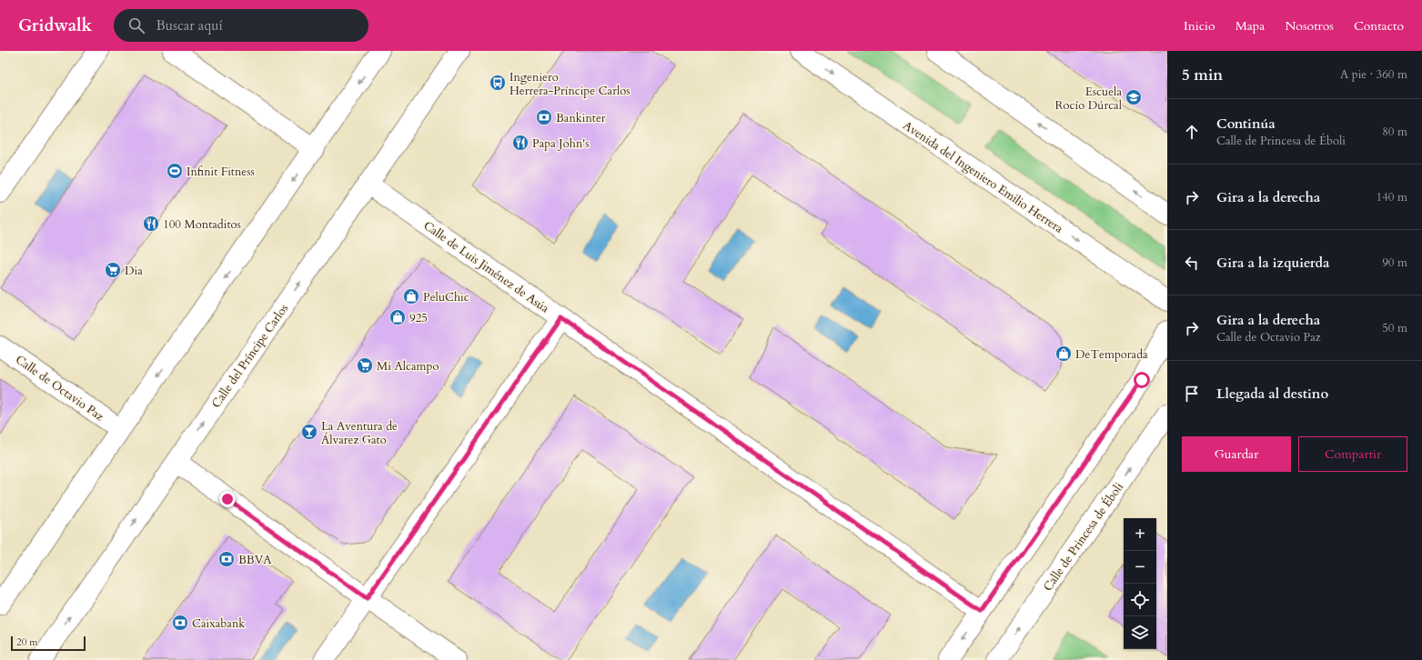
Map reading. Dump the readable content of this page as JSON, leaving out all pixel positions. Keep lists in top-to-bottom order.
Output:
{
  "streets": {
    "street": [
      "Avenida del Ingeniero Emilio Herrera",
      "Calle de Luis Jiménez de Asúa",
      "Calle del Príncipe Carlos",
      "Calle de Octavio Paz",
      "Calle de Princesa de Éboli"
    ]
  },
  "crossings": [
    ["Calle de Luis Jiménez de Asúa", "Calle del Príncipe Carlos"]
  ],
  "places": {
    "bus stop": ["Ingeniero Herrera-Príncipe Carlos"],
    "school or university": ["Escuela Rocío Dúrcal"],
    "bank": ["Bankinter", "BBVA", "Caixabank"],
    "restaurant": ["Papa John's", "100 Montaditos"],
    "sports": ["Infinit Fitness"],
    "supermarket": ["Dia", "Mi Alcampo"],
    "shop": ["PeluChic", "925", "DeTemporada"],
    "bar": ["La Aventura de Álvarez Gato"]
  },
  "scale_bar": "20 m",
  "page": {
    "header": "Gridwalk",
    "search": "Buscar aquí",
    "nav": [
      "Inicio",
      "Mapa",
      "Nosotros",
      "Contacto"
    ],
    "heading": ["5 min", "A pie · 360 m"],
    "list": [
      ["Continúa", "Calle de Princesa de Éboli", "80 m"],
      ["Gira a la derecha", "140 m"],
      ["Gira a la izquierda", "90 m"],
      ["Gira a la derecha", "Calle de Octavio Paz", "50 m"],
      "Llegada al destino"
    ],
    "buttons": ["Guardar", "Compartir"],
    "map_buttons": ["+", "−"],
    "scale": "20 m"
  }
}
